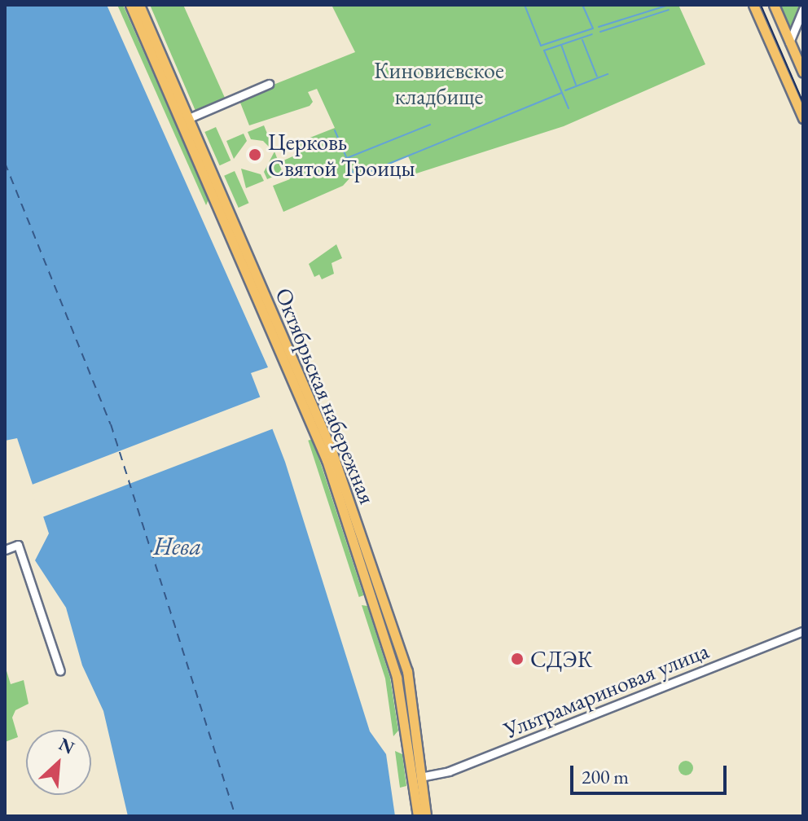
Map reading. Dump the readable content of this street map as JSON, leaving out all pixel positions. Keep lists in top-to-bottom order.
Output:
{
  "streets": {
    "main road": ["Октябрьская набережная"],
    "street": ["Ультрамариновая улица"]
  },
  "crossings": [
    ["Октябрьская набережная", "Ультрамариновая улица"]
  ],
  "water": ["Нева"],
  "parks": ["Киновиевское кладбище"],
  "places": ["Церковь Святой Троицы", "СДЭК"],
  "scale_bar": "200 m",
  "north": "top right"
}
